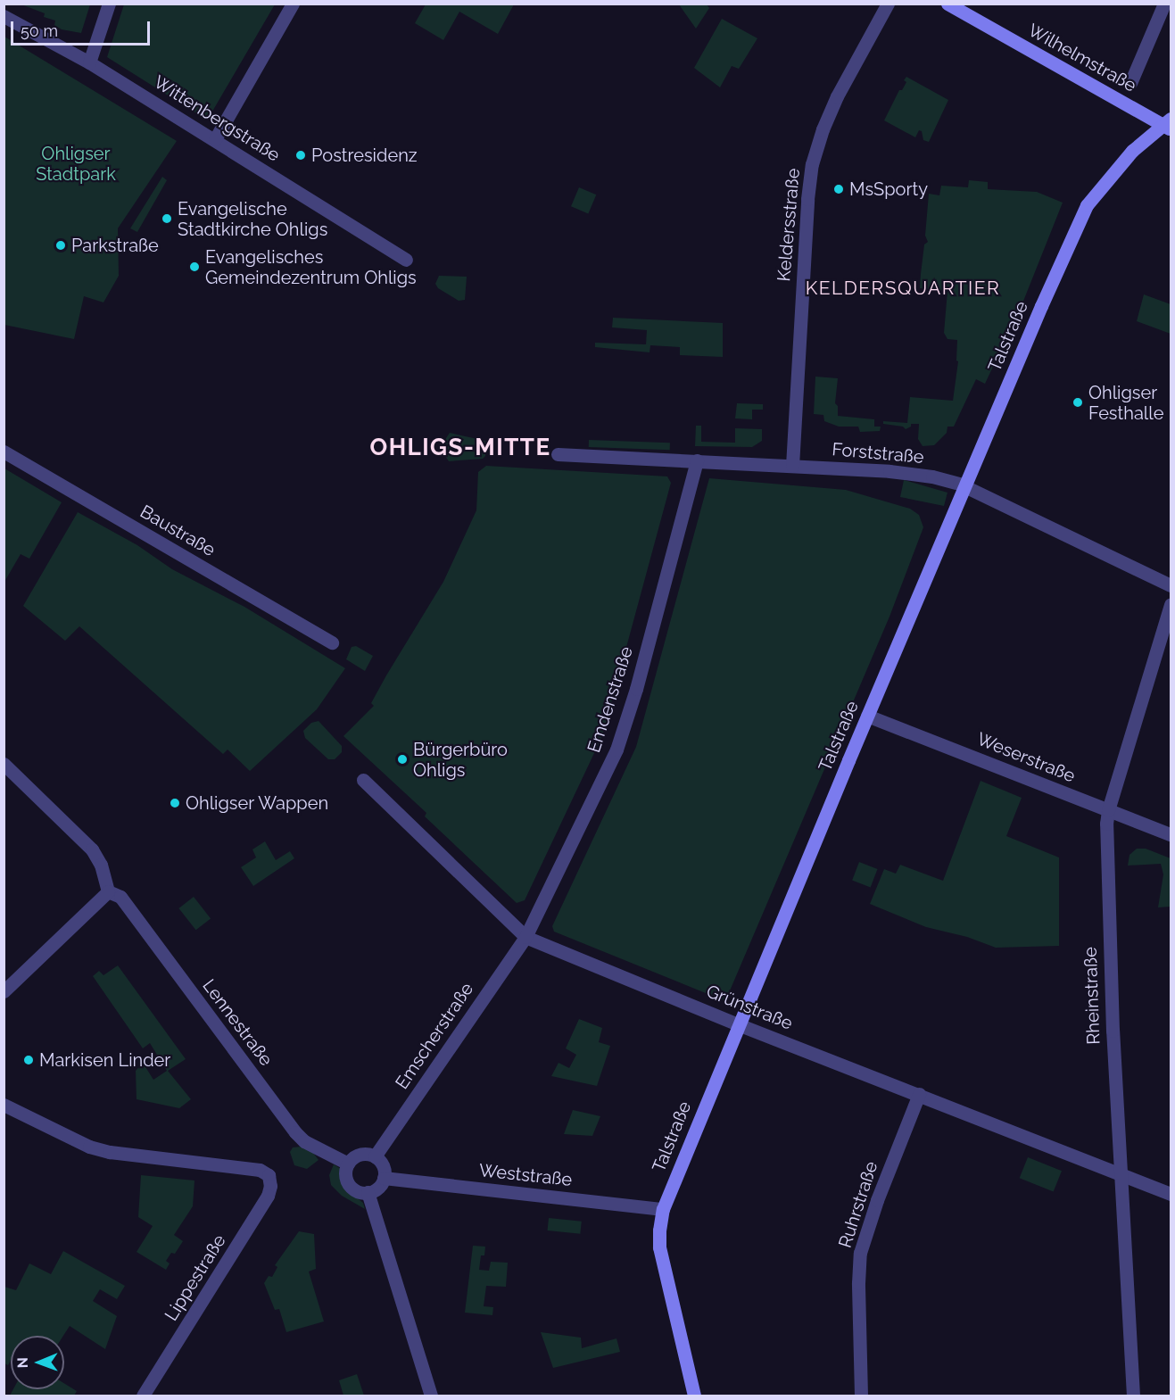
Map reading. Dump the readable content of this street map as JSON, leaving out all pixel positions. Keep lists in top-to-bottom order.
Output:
{
  "streets": {
    "main road": ["Wilhelmstraße", "Talstraße"],
    "street": [
      "Wittenbergstraße",
      "Keldersstraße",
      "Forststraße",
      "Baustraße",
      "Emdenstraße",
      "Weserstraße",
      "Rheinstraße",
      "Grünstraße",
      "Lennestraße",
      "Emscherstraße",
      "Weststraße",
      "Ruhrstraße",
      "Lippestraße"
    ]
  },
  "crossings": [
    ["Wilhelmstraße", "Talstraße"],
    ["Keldersstraße", "Forststraße"],
    ["Talstraße", "Forststraße"],
    ["Talstraße", "Weserstraße"],
    ["Talstraße", "Grünstraße"],
    ["Talstraße", "Weststraße"],
    ["Forststraße", "Emdenstraße"],
    ["Emdenstraße", "Grünstraße"],
    ["Emdenstraße", "Emscherstraße"],
    ["Weserstraße", "Rheinstraße"],
    ["Rheinstraße", "Grünstraße"],
    ["Grünstraße", "Emscherstraße"],
    ["Grünstraße", "Ruhrstraße"],
    ["Lennestraße", "Emscherstraße"],
    ["Lennestraße", "Weststraße"],
    ["Emscherstraße", "Weststraße"]
  ],
  "districts": ["KELDERSQUARTIER", "OHLIGS-MITTE"],
  "parks": ["Ohligser Stadtpark"],
  "places": [
    "Postresidenz",
    "MsSporty",
    "Evangelische Stadtkirche Ohligs",
    "Parkstraße",
    "Evangelisches Gemeindezentrum Ohligs",
    "Ohligser Festhalle",
    "Bürgerbüro Ohligs",
    "Ohligser Wappen",
    "Markisen Linder"
  ],
  "scale_bar": "50 m",
  "north": "left"
}
